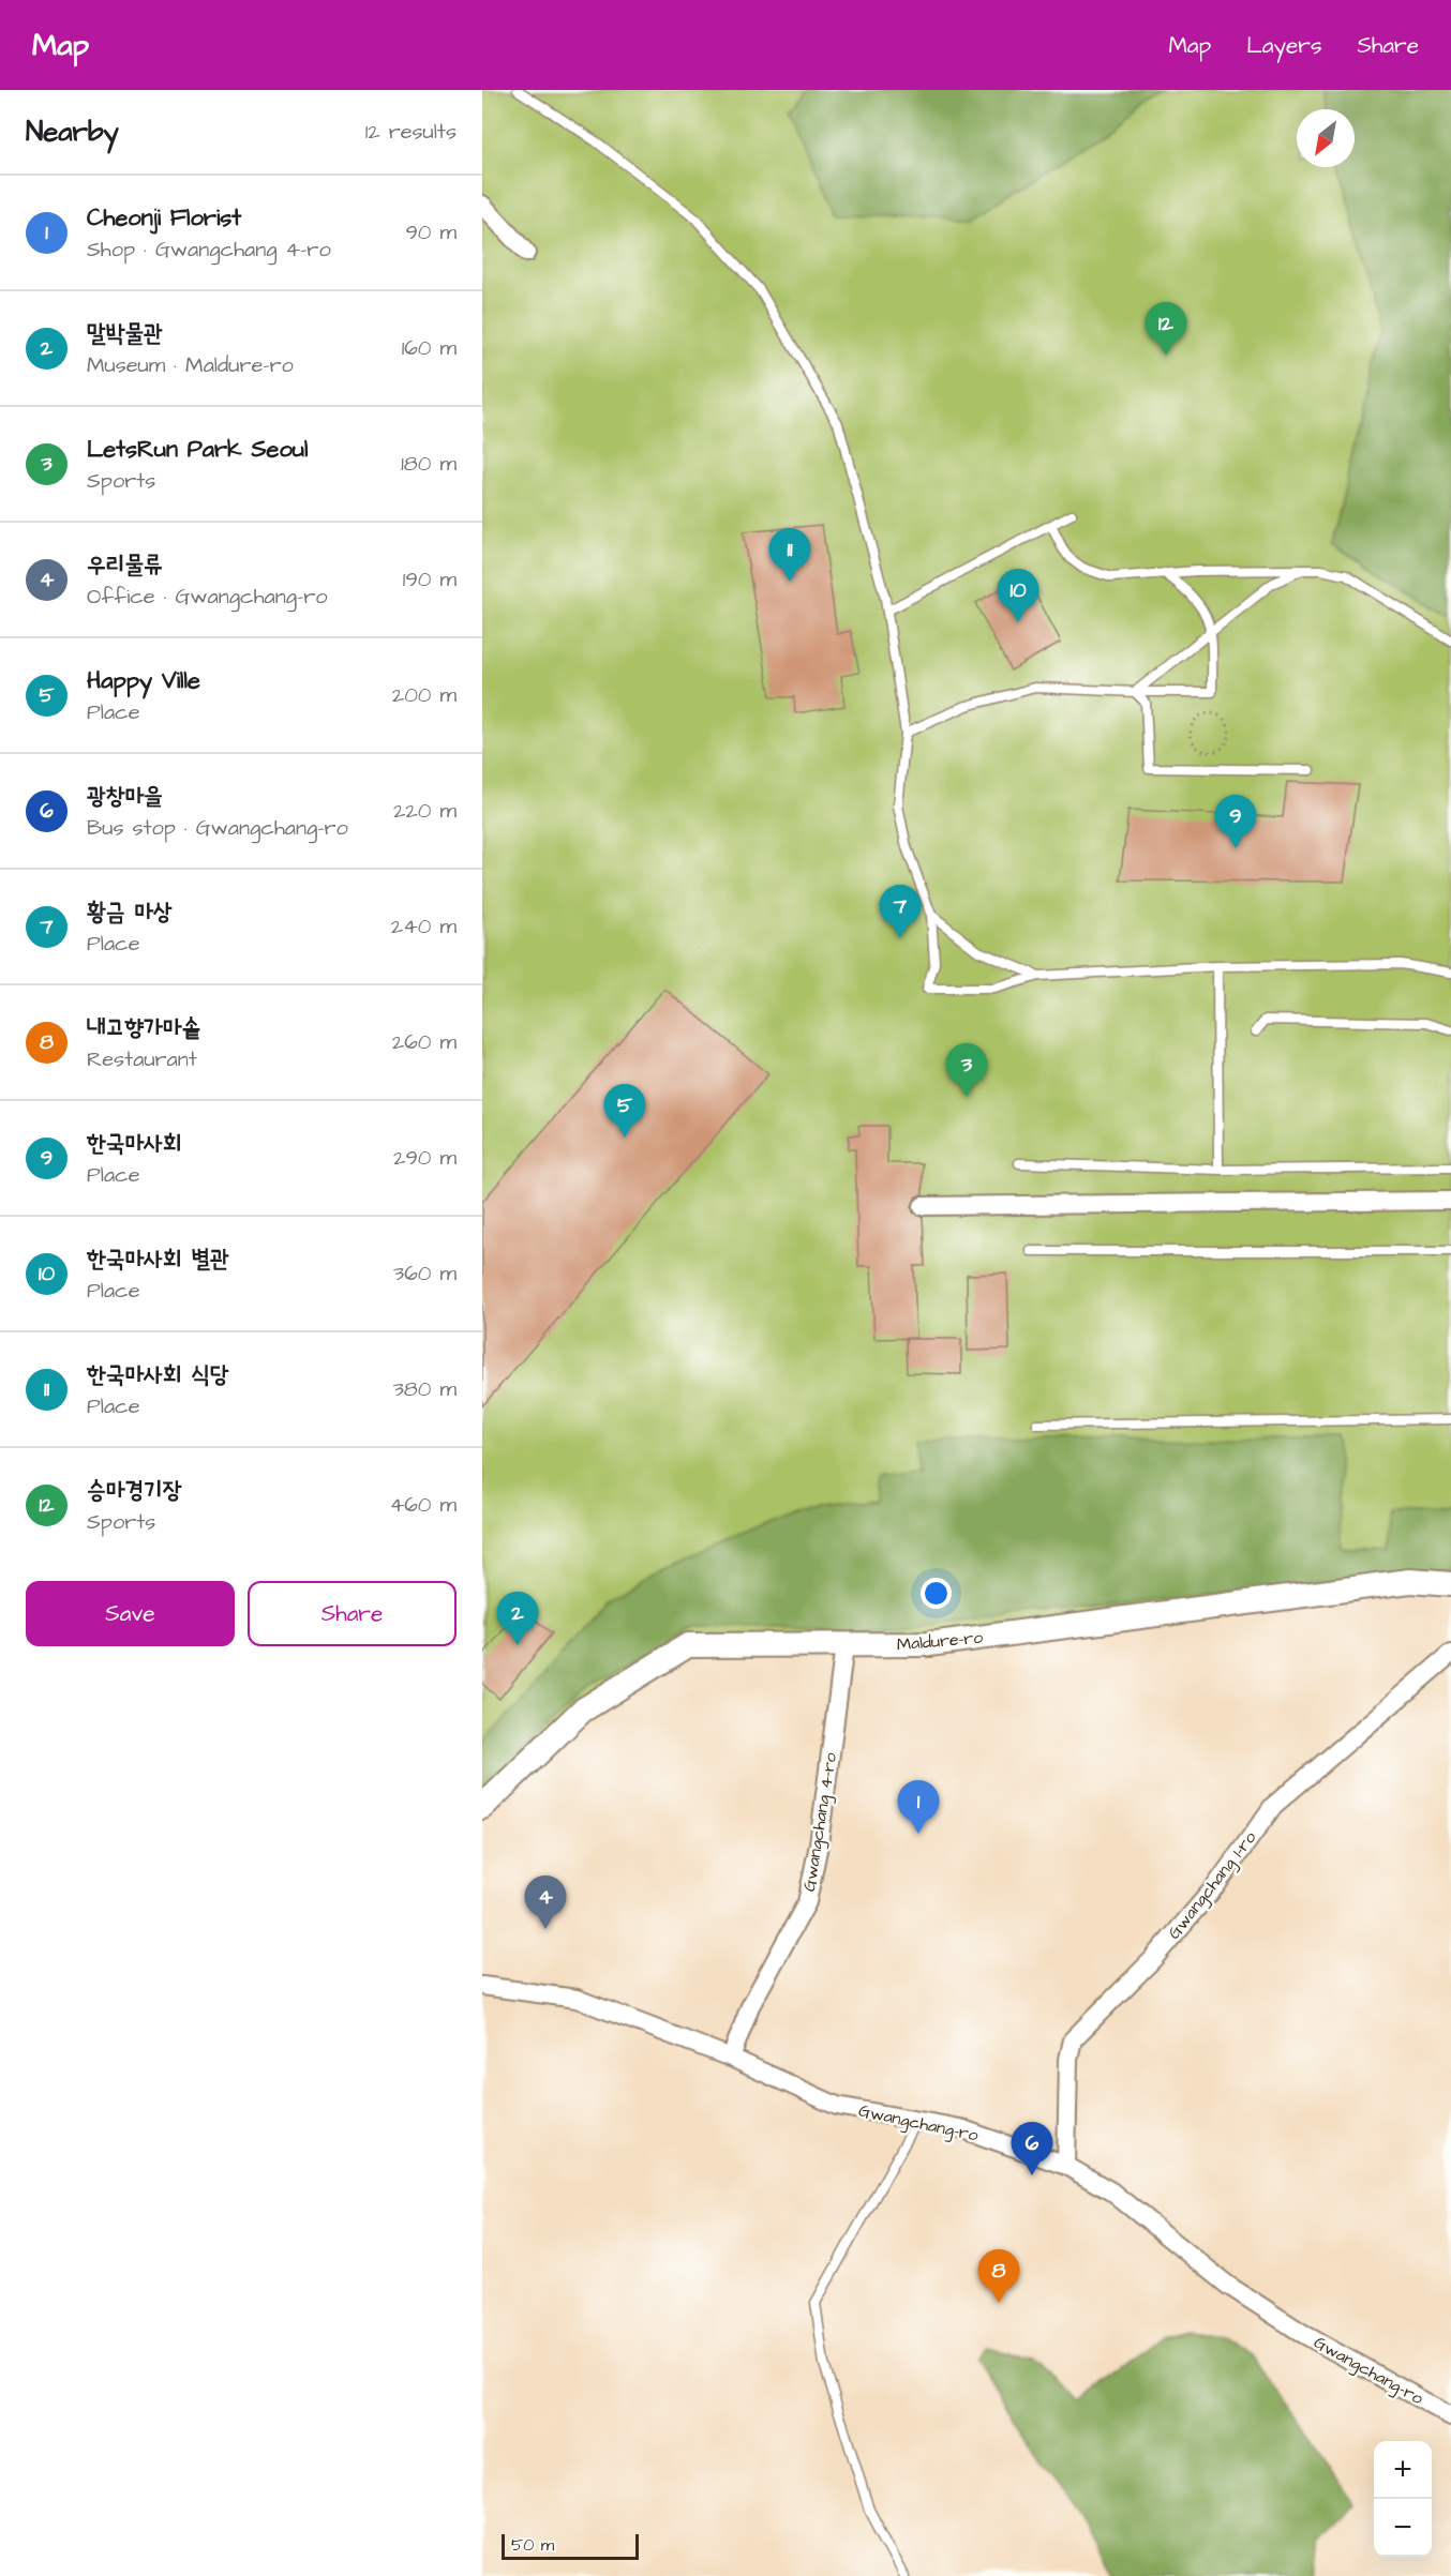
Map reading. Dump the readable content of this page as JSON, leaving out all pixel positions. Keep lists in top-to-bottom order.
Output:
{
  "streets": {
    "street": [
      "Maldure-ro",
      "Gwangchang 4-ro",
      "Gwangchang 1-ro",
      "Gwangchang-ro"
    ]
  },
  "crossings": [
    ["Maldure-ro", "Gwangchang 4-ro"],
    ["Gwangchang 4-ro", "Gwangchang-ro"],
    ["Gwangchang 1-ro", "Gwangchang-ro"]
  ],
  "scale_bar": "50 m",
  "north": "bottom left",
  "page": {
    "header": "Map",
    "nav": ["Map", "Layers", "Share"],
    "heading": ["Nearby", "12 results"],
    "list": [
      {
        "mark": "1",
        "name": "Cheonji Florist",
        "note": "Shop · Gwangchang 4-ro",
        "value": "90 m"
      },
      {
        "mark": "2",
        "name": "말박물관",
        "note": "Museum · Maldure-ro",
        "value": "160 m"
      },
      {
        "mark": "3",
        "name": "LetsRun Park Seoul",
        "note": "Sports",
        "value": "180 m"
      },
      {
        "mark": "4",
        "name": "우리물류",
        "note": "Office · Gwangchang-ro",
        "value": "190 m"
      },
      {
        "mark": "5",
        "name": "Happy Ville",
        "note": "Place",
        "value": "200 m"
      },
      {
        "mark": "6",
        "name": "광창마을",
        "note": "Bus stop · Gwangchang-ro",
        "value": "220 m"
      },
      {
        "mark": "7",
        "name": "황금 마상",
        "note": "Place",
        "value": "240 m"
      },
      {
        "mark": "8",
        "name": "내고향가마솥",
        "note": "Restaurant",
        "value": "260 m"
      },
      {
        "mark": "9",
        "name": "한국마사회",
        "note": "Place",
        "value": "290 m"
      },
      {
        "mark": "10",
        "name": "한국마사회 별관",
        "note": "Place",
        "value": "360 m"
      },
      {
        "mark": "11",
        "name": "한국마사회 식당",
        "note": "Place",
        "value": "380 m"
      },
      {
        "mark": "12",
        "name": "승마경기장",
        "note": "Sports",
        "value": "460 m"
      }
    ],
    "pins": [
      "12",
      "11",
      "10",
      "9",
      "7",
      "3",
      "5",
      "2",
      "1",
      "4",
      "6",
      "8"
    ],
    "buttons": ["Save", "Share"],
    "map_buttons": ["+", "−"],
    "scale": "50 m"
  }
}
